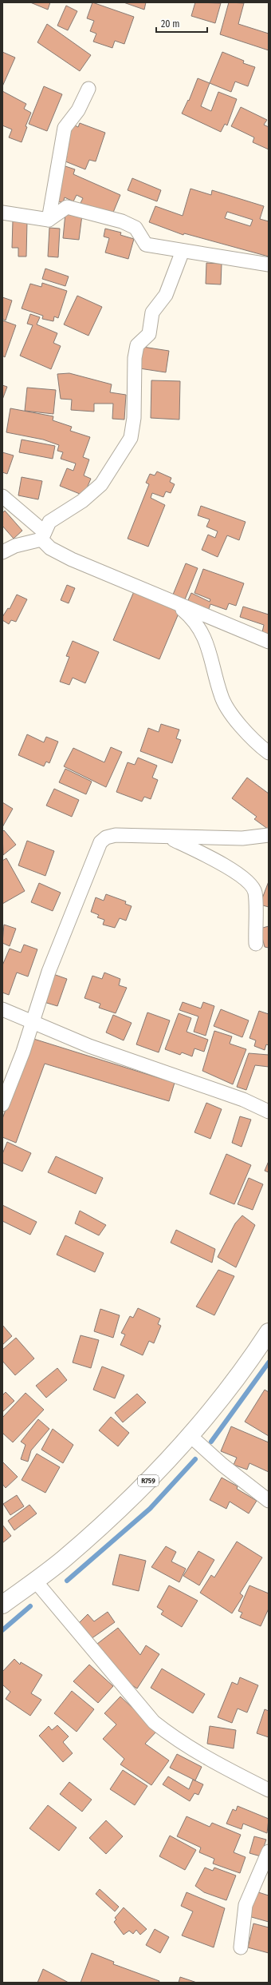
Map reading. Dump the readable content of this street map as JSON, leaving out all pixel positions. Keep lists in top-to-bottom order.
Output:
{
  "streets": {
    "main road": ["R759"]
  },
  "scale_bar": "20 m"
}
